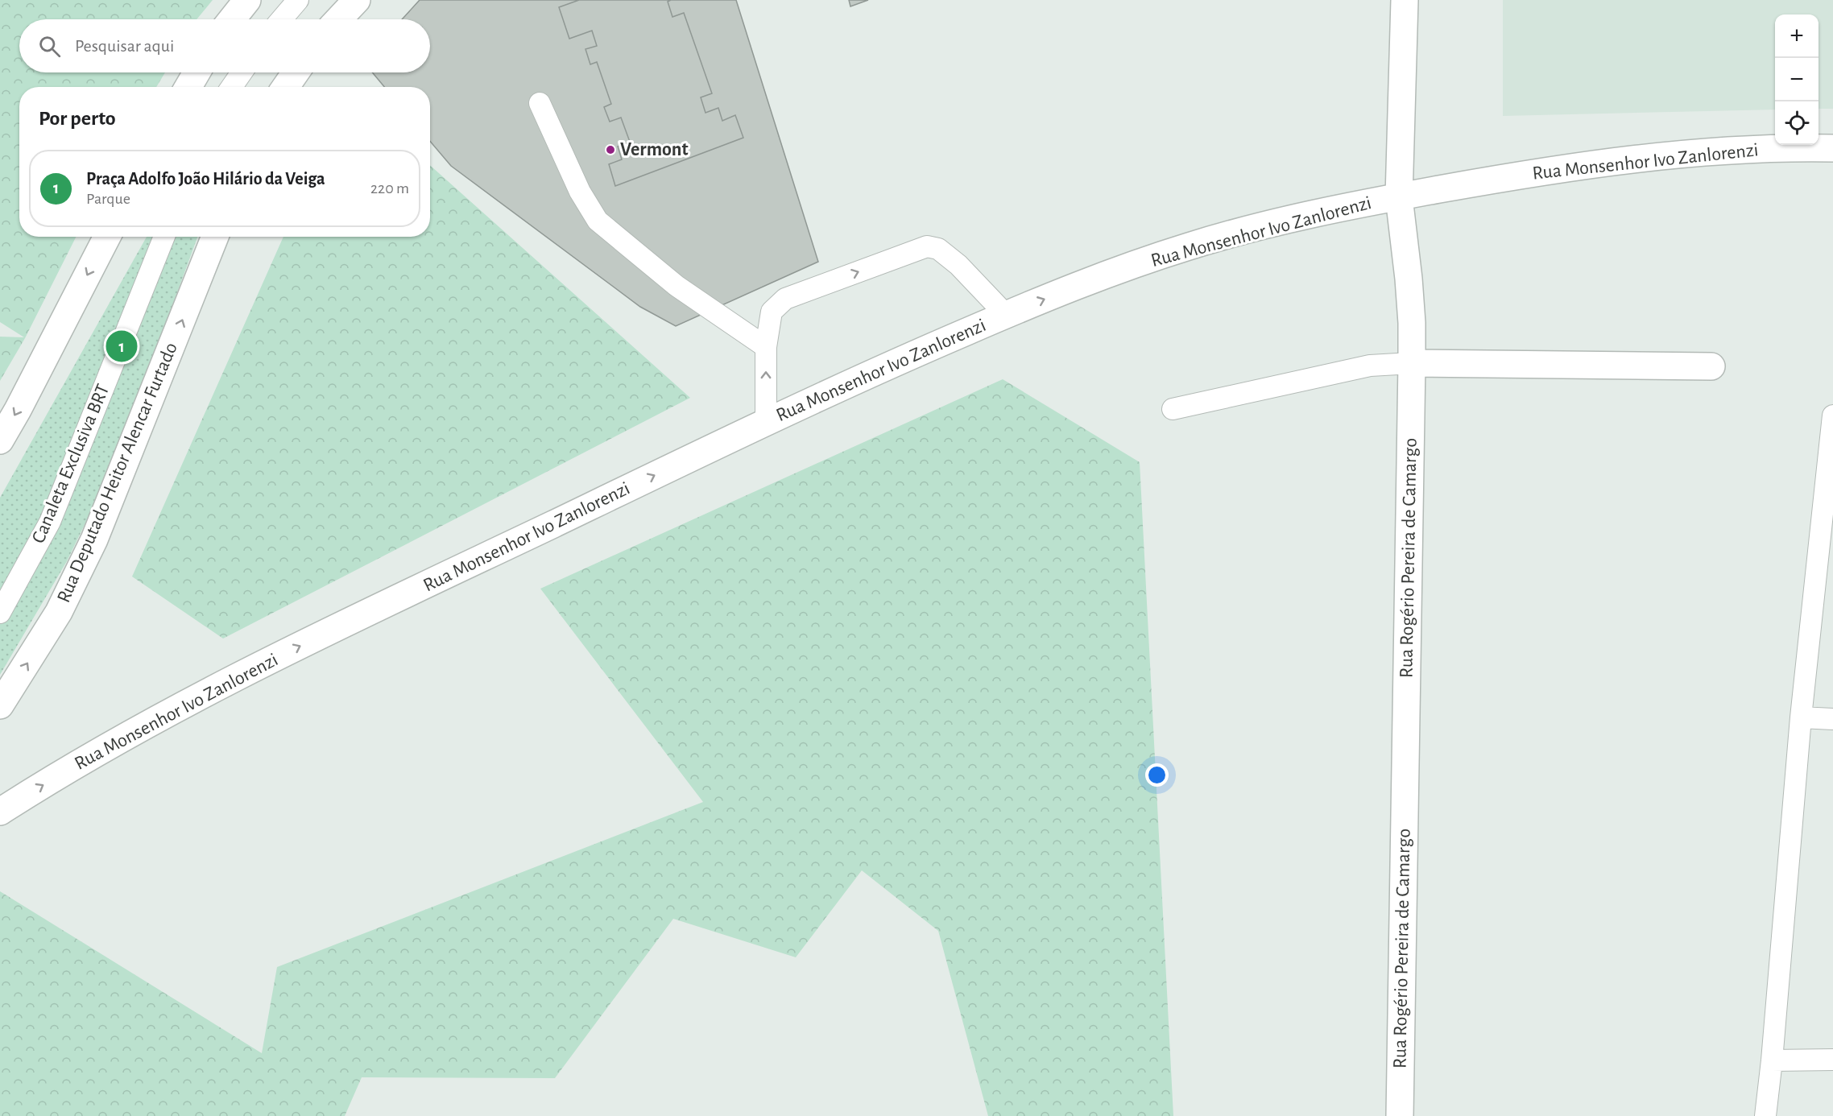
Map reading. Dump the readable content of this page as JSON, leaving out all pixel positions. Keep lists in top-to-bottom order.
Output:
{
  "streets": {
    "street": ["Rua Monsenhor Ivo Zanlorenzi", "Rua Deputado Heitor Alencar Furtado", "Rua Rogério Pereira de Camargo"],
    "lane": ["Canaleta Exclusiva BRT"]
  },
  "crossings": [
    ["Rua Monsenhor Ivo Zanlorenzi", "Rua Rogério Pereira de Camargo"]
  ],
  "one_way": ["Rua Monsenhor Ivo Zanlorenzi"],
  "places": ["Vermont"],
  "page": {
    "map_buttons": ["+", "−"],
    "search": "Pesquisar aqui",
    "heading": "Por perto",
    "list": [
      {
        "mark": "1",
        "name": "Praça Adolfo João Hilário da Veiga",
        "note": "Parque",
        "value": "220 m"
      }
    ],
    "pins": "1"
  }
}
